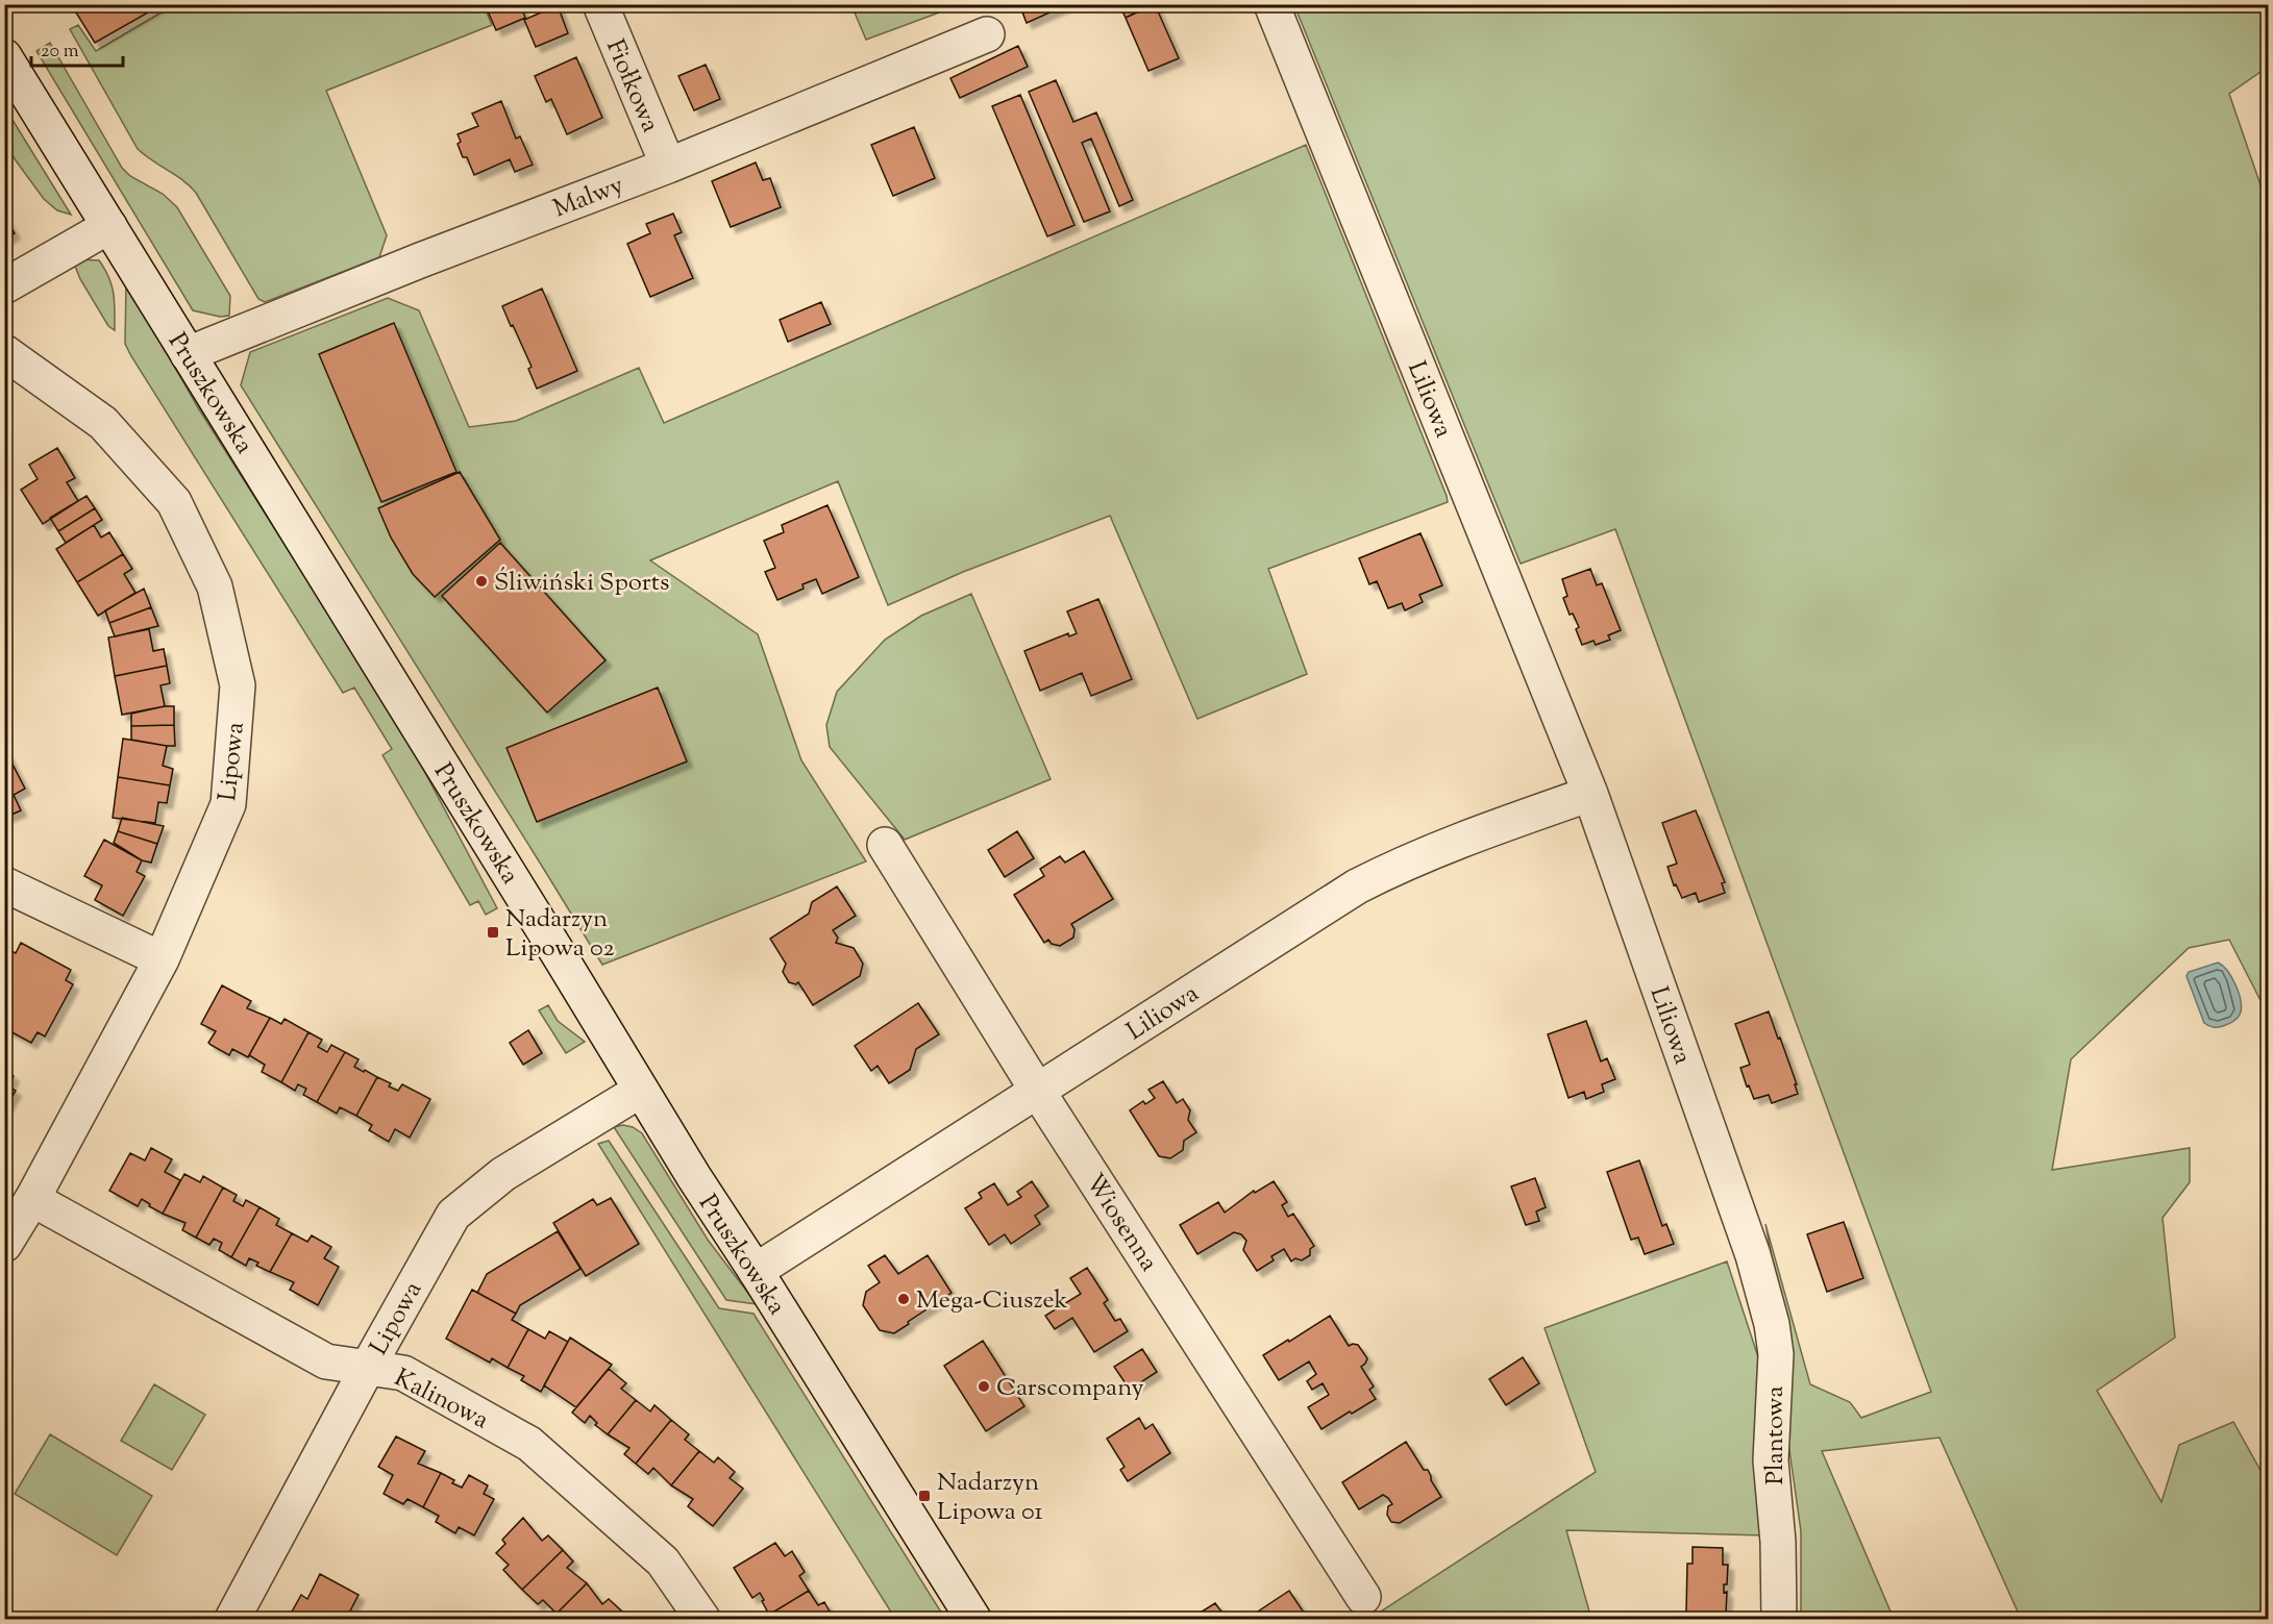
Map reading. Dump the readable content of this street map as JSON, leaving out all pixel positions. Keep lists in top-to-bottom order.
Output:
{
  "streets": {
    "street": [
      "Fiołkowa",
      "Malwy",
      "Pruszkowska",
      "Liliowa",
      "Lipowa",
      "Wiosenna",
      "Kalinowa",
      "Plantowa"
    ]
  },
  "crossings": [
    ["Fiołkowa", "Malwy"],
    ["Malwy", "Pruszkowska"],
    ["Pruszkowska", "Liliowa"],
    ["Pruszkowska", "Lipowa"],
    ["Liliowa", "Wiosenna"],
    ["Liliowa", "Plantowa"],
    ["Lipowa", "Kalinowa"]
  ],
  "places": {
    "other": ["Śliwiński Sports", "Mega-Ciuszek", "Carscompany"],
    "transit": ["Nadarzyn Lipowa 02", "Nadarzyn Lipowa 01"]
  },
  "scale_bar": "20 m"
}
